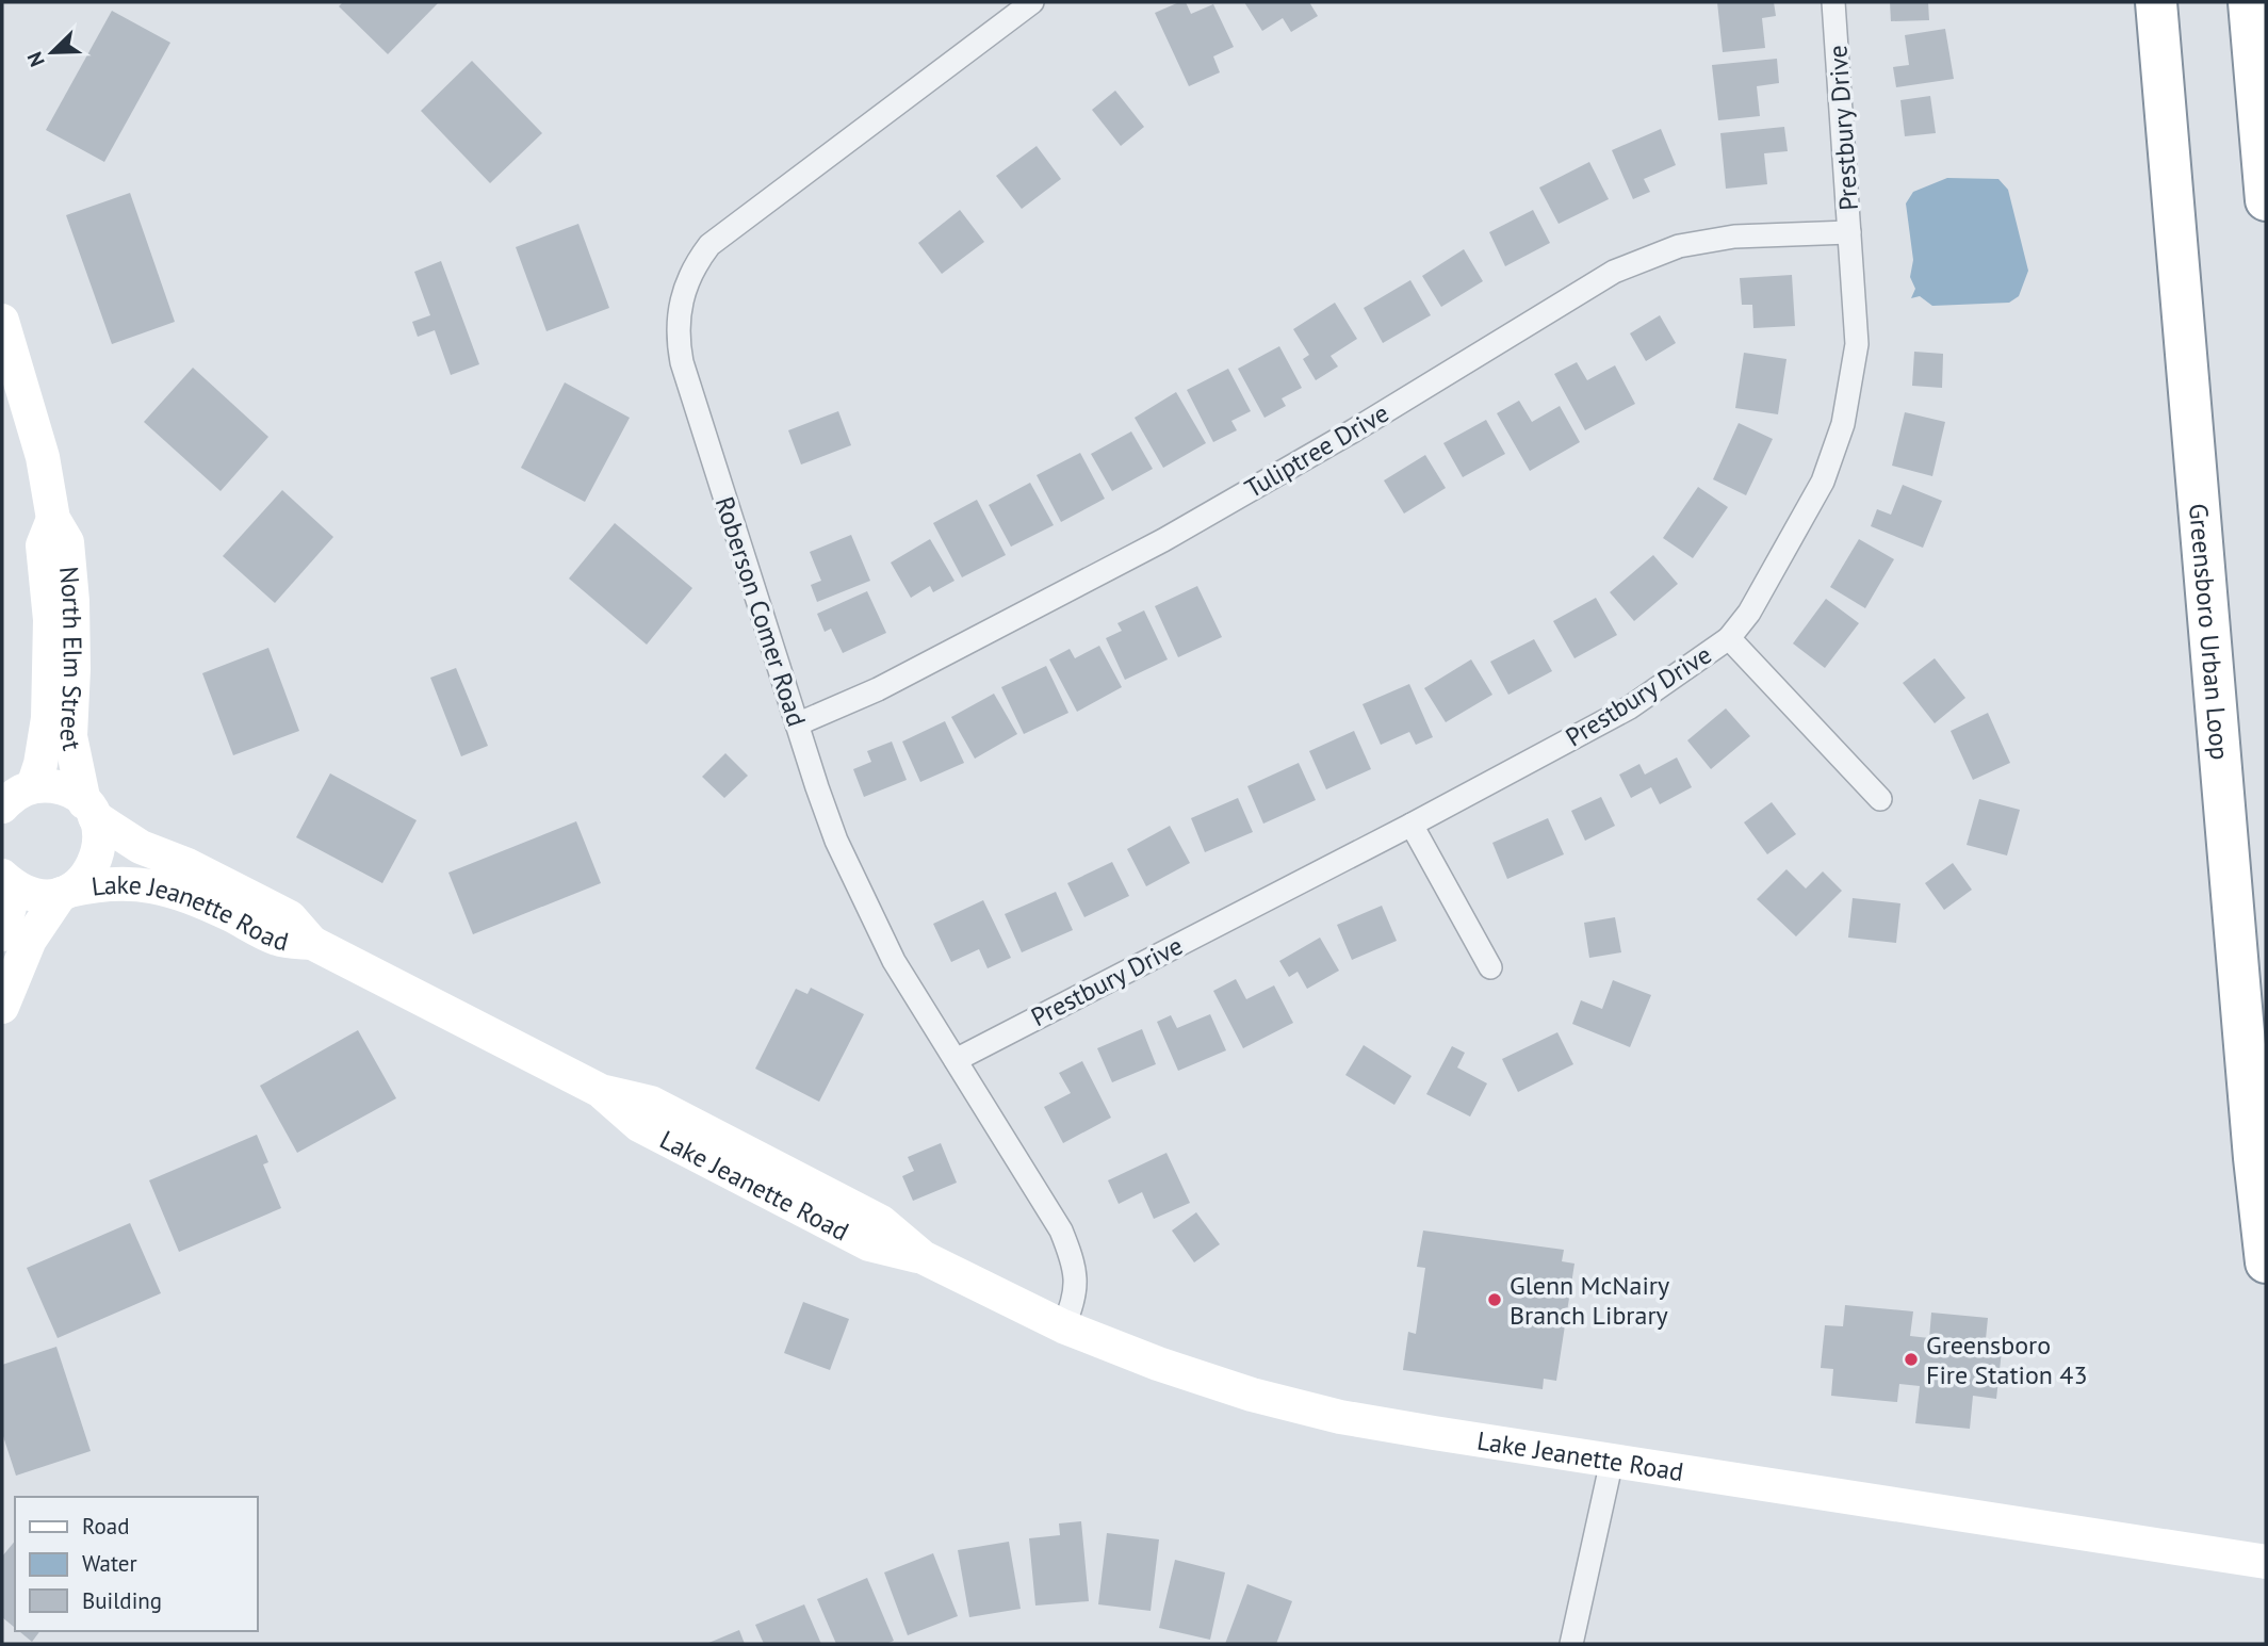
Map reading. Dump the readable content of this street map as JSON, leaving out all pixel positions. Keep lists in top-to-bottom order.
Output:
{
  "streets": {
    "highway": ["Greensboro Urban Loop"],
    "street": [
      "Prestbury Drive",
      "Tuliptree Drive",
      "Roberson Comer Road",
      "North Elm Street",
      "Lake Jeanette Road"
    ]
  },
  "crossings": [
    ["Prestbury Drive", "Tuliptree Drive"],
    ["Prestbury Drive", "Roberson Comer Road"],
    ["Tuliptree Drive", "Roberson Comer Road"],
    ["Roberson Comer Road", "Lake Jeanette Road"],
    ["North Elm Street", "Lake Jeanette Road"]
  ],
  "places": ["Glenn McNairy Branch Library", "Greensboro Fire Station 43"],
  "legend": ["Road", "Water", "Building"],
  "north": "bottom left"
}
